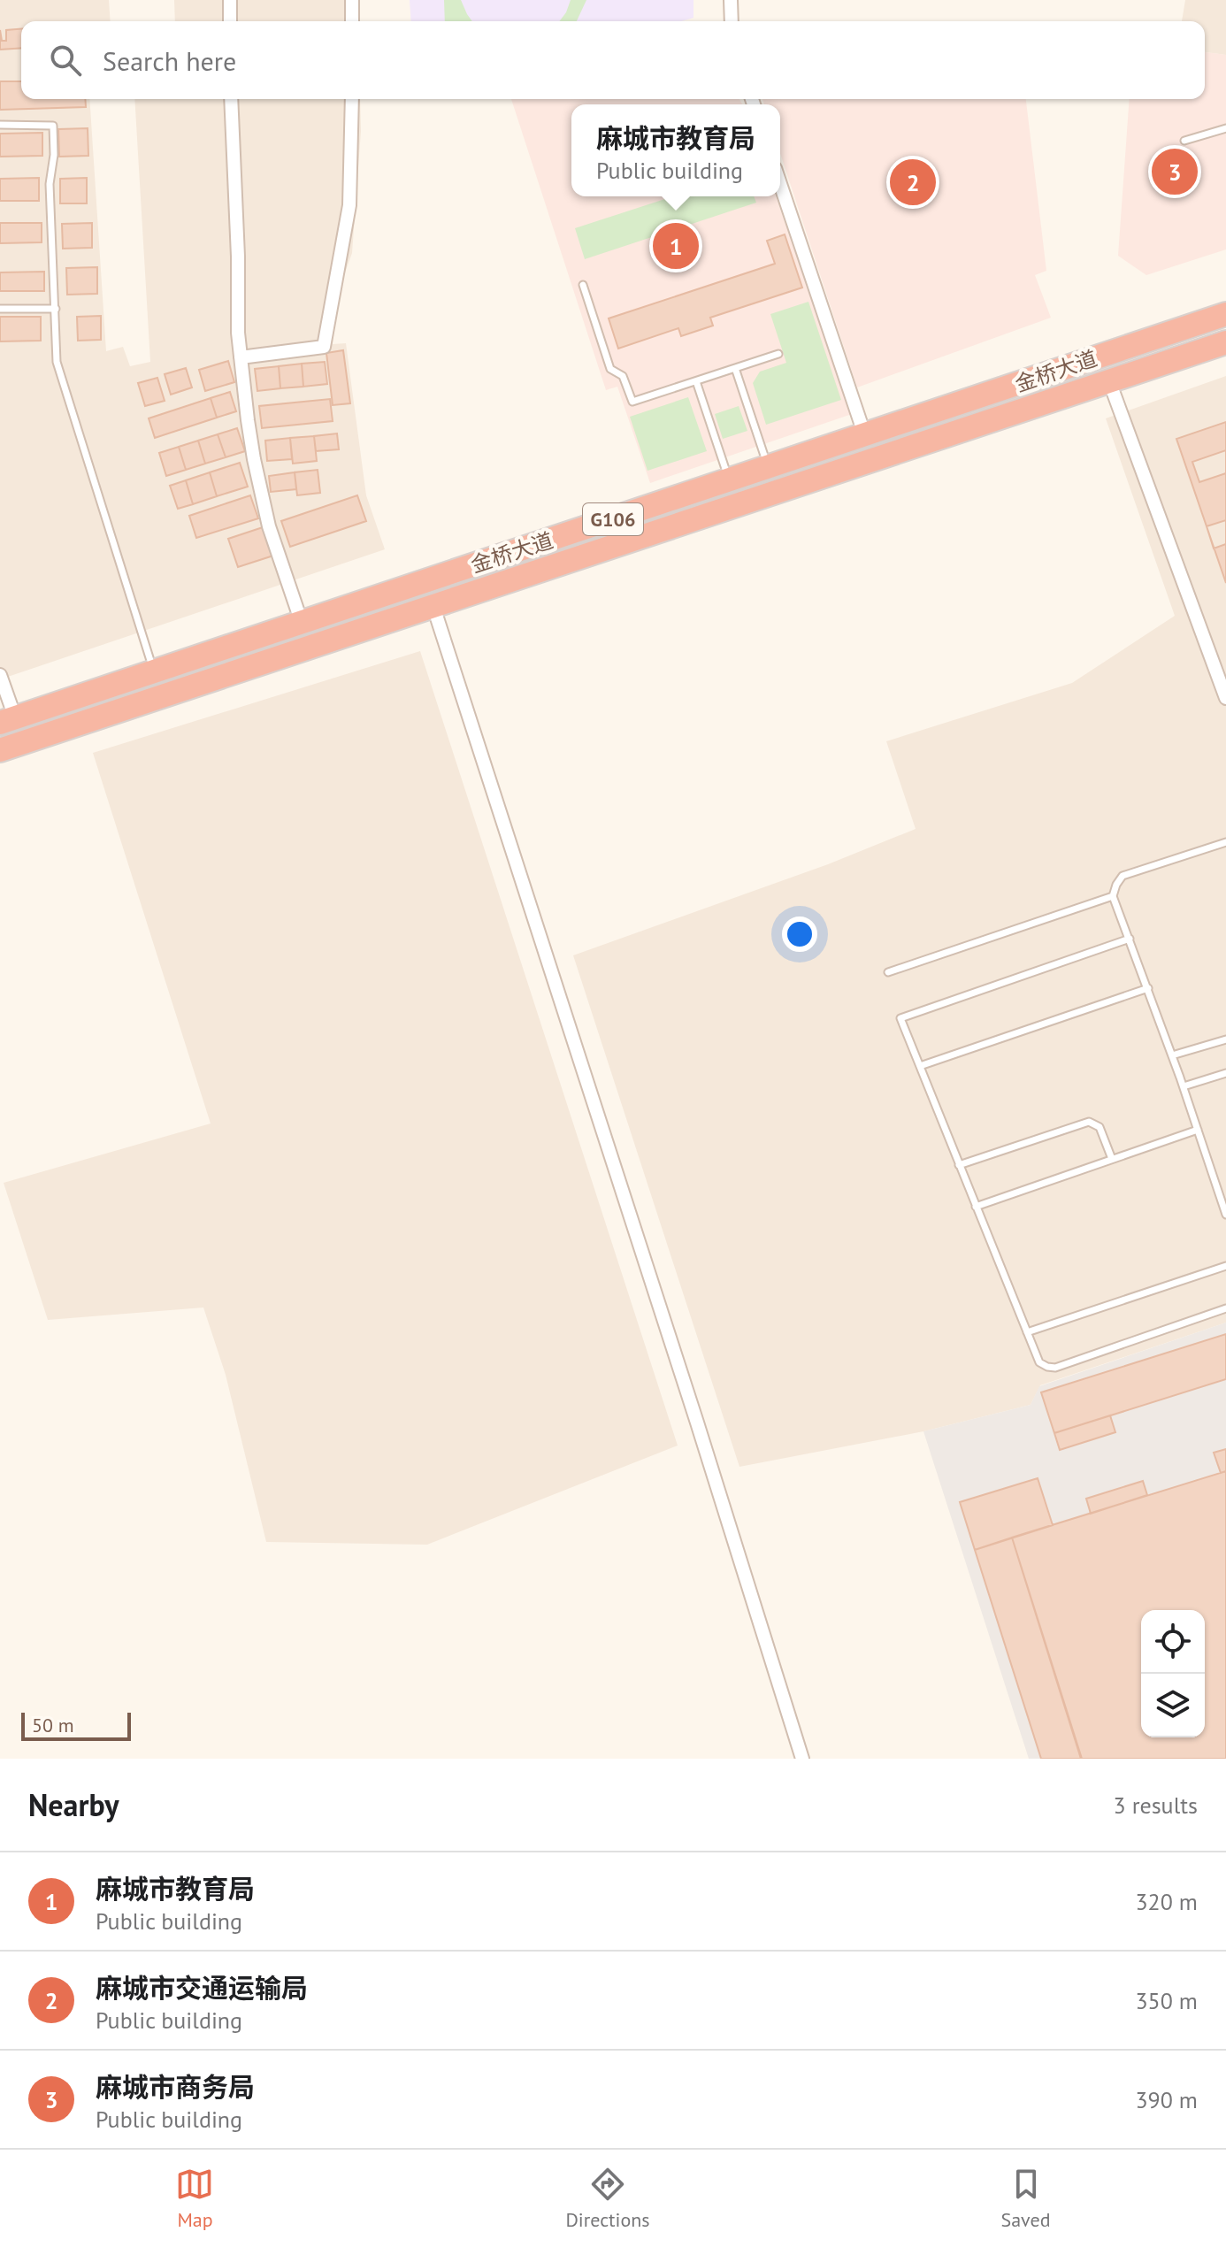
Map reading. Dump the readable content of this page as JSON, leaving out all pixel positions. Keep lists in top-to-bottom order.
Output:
{
  "streets": {
    "highway": ["金桥大道", "G106"]
  },
  "scale_bar": "50 m",
  "page": {
    "search": "Search here",
    "popup": ["麻城市教育局", "Public building"],
    "pins": ["3", "2", "1"],
    "scale": "50 m",
    "heading": ["Nearby", "3 results"],
    "list": [
      {
        "mark": "1",
        "name": "麻城市教育局",
        "note": "Public building",
        "value": "320 m"
      },
      {
        "mark": "2",
        "name": "麻城市交通运输局",
        "note": "Public building",
        "value": "350 m"
      },
      {
        "mark": "3",
        "name": "麻城市商务局",
        "note": "Public building",
        "value": "390 m"
      }
    ],
    "nav": ["Map", "Directions", "Saved"]
  }
}
